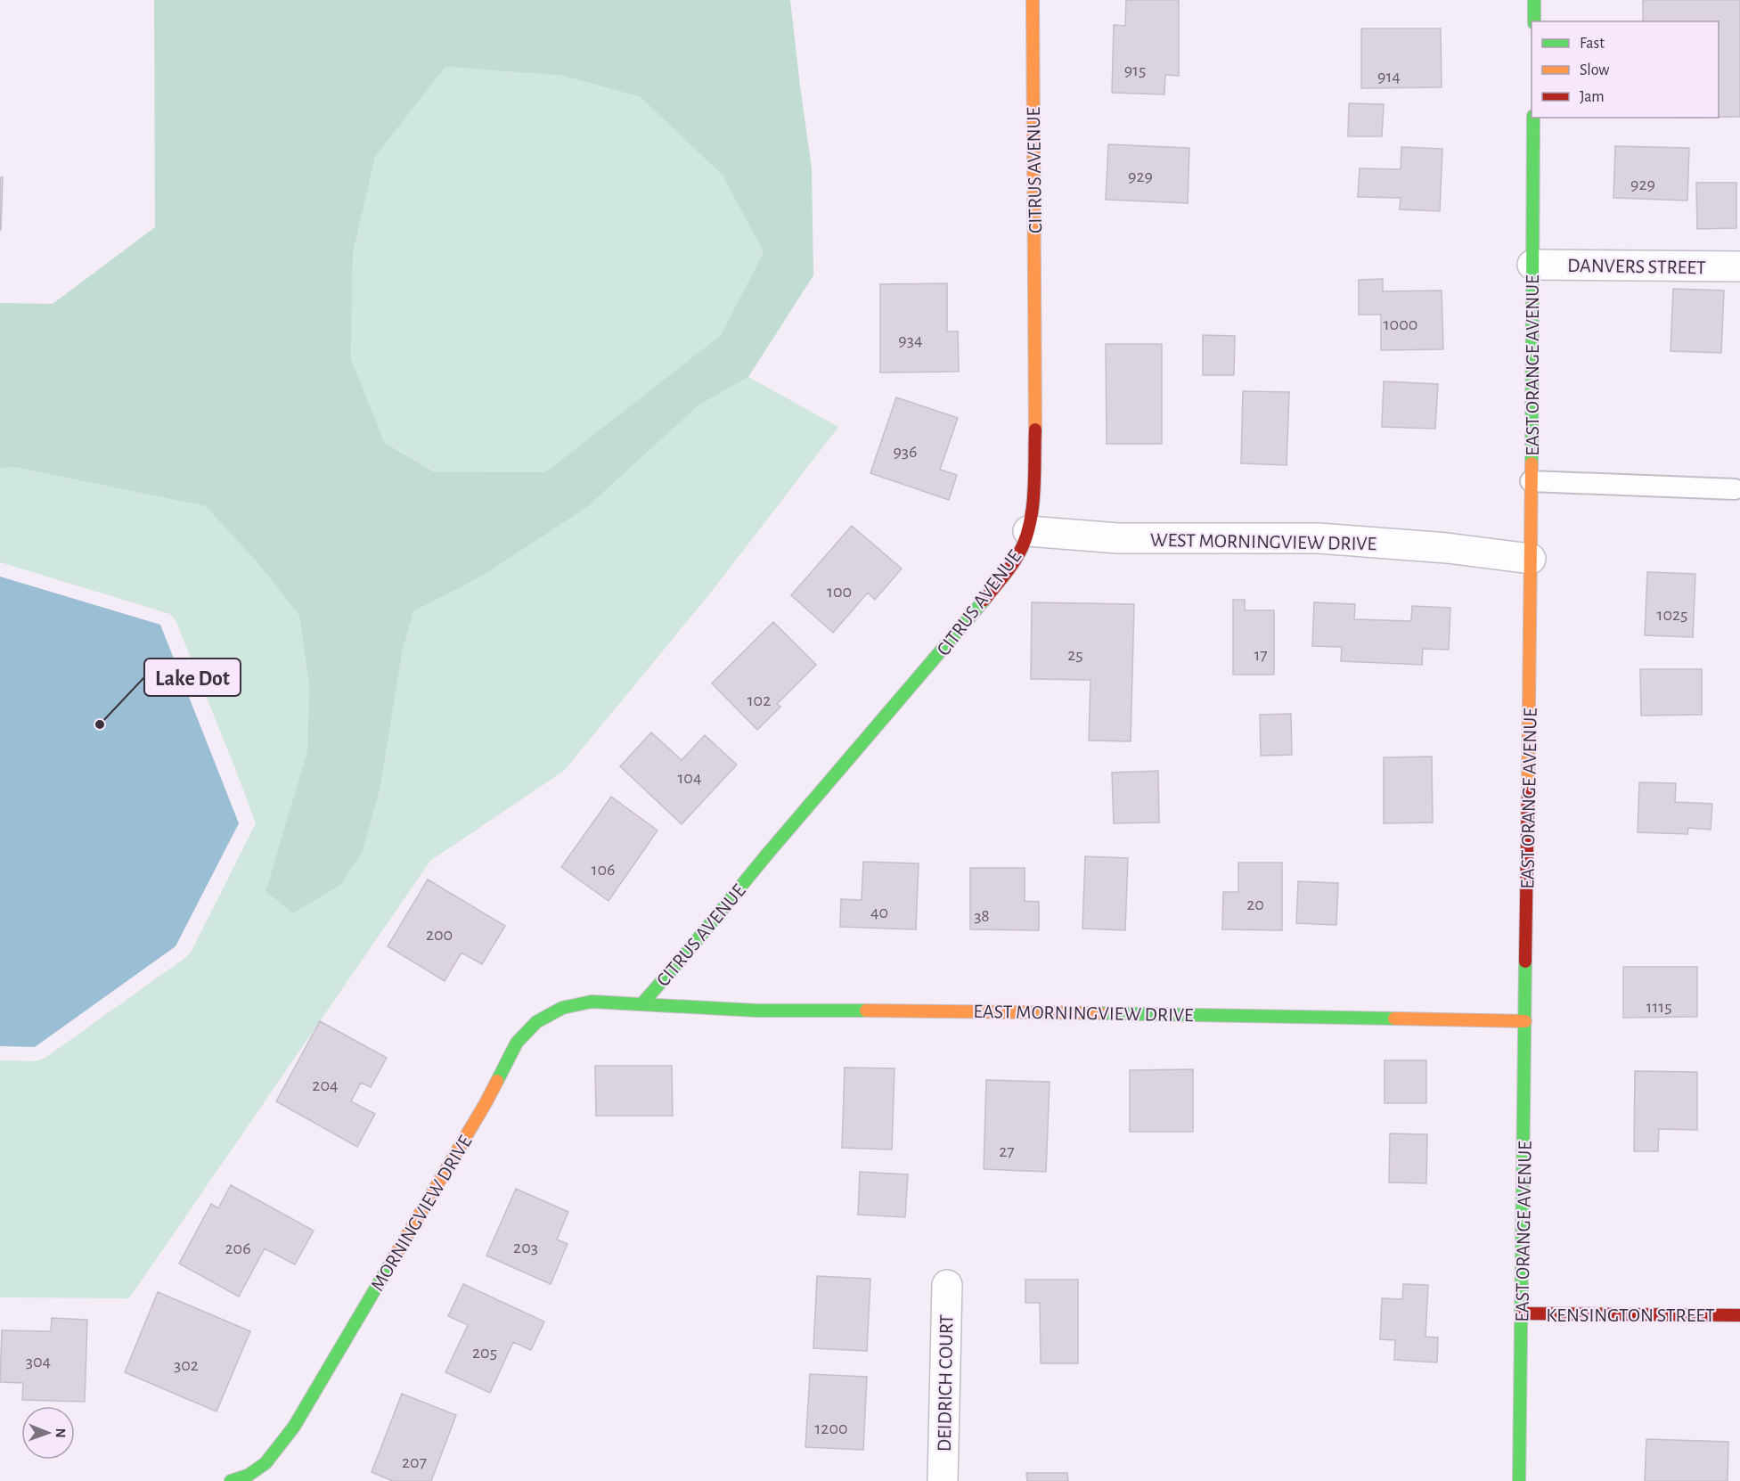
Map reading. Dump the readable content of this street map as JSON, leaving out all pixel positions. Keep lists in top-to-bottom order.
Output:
{
  "streets": {
    "street": [
      "CITRUS AVENUE",
      "DANVERS STREET",
      "EAST ORANGE AVENUE",
      "WEST MORNINGVIEW DRIVE",
      "EAST MORNINGVIEW DRIVE",
      "MORNINGVIEW DRIVE",
      "KENSINGTON STREET",
      "DEIDRICH COURT"
    ]
  },
  "crossings": [
    ["CITRUS AVENUE", "WEST MORNINGVIEW DRIVE"],
    ["CITRUS AVENUE", "EAST MORNINGVIEW DRIVE"],
    ["CITRUS AVENUE", "MORNINGVIEW DRIVE"],
    ["DANVERS STREET", "EAST ORANGE AVENUE"],
    ["EAST ORANGE AVENUE", "WEST MORNINGVIEW DRIVE"],
    ["EAST ORANGE AVENUE", "EAST MORNINGVIEW DRIVE"],
    ["EAST ORANGE AVENUE", "KENSINGTON STREET"],
    ["EAST MORNINGVIEW DRIVE", "MORNINGVIEW DRIVE"]
  ],
  "places": ["Lake Dot"],
  "house_numbers": [
    "915",
    "914",
    "929",
    "929",
    "1000",
    "934",
    "936",
    "100",
    "1025",
    "25",
    "17",
    "102",
    "104",
    "106",
    "20",
    "40",
    "38",
    "200",
    "1115",
    "204",
    "27",
    "203",
    "206",
    "205",
    "304",
    "302",
    "1200",
    "207"
  ],
  "legend": ["Fast", "Slow", "Jam"],
  "north": "right"
}
